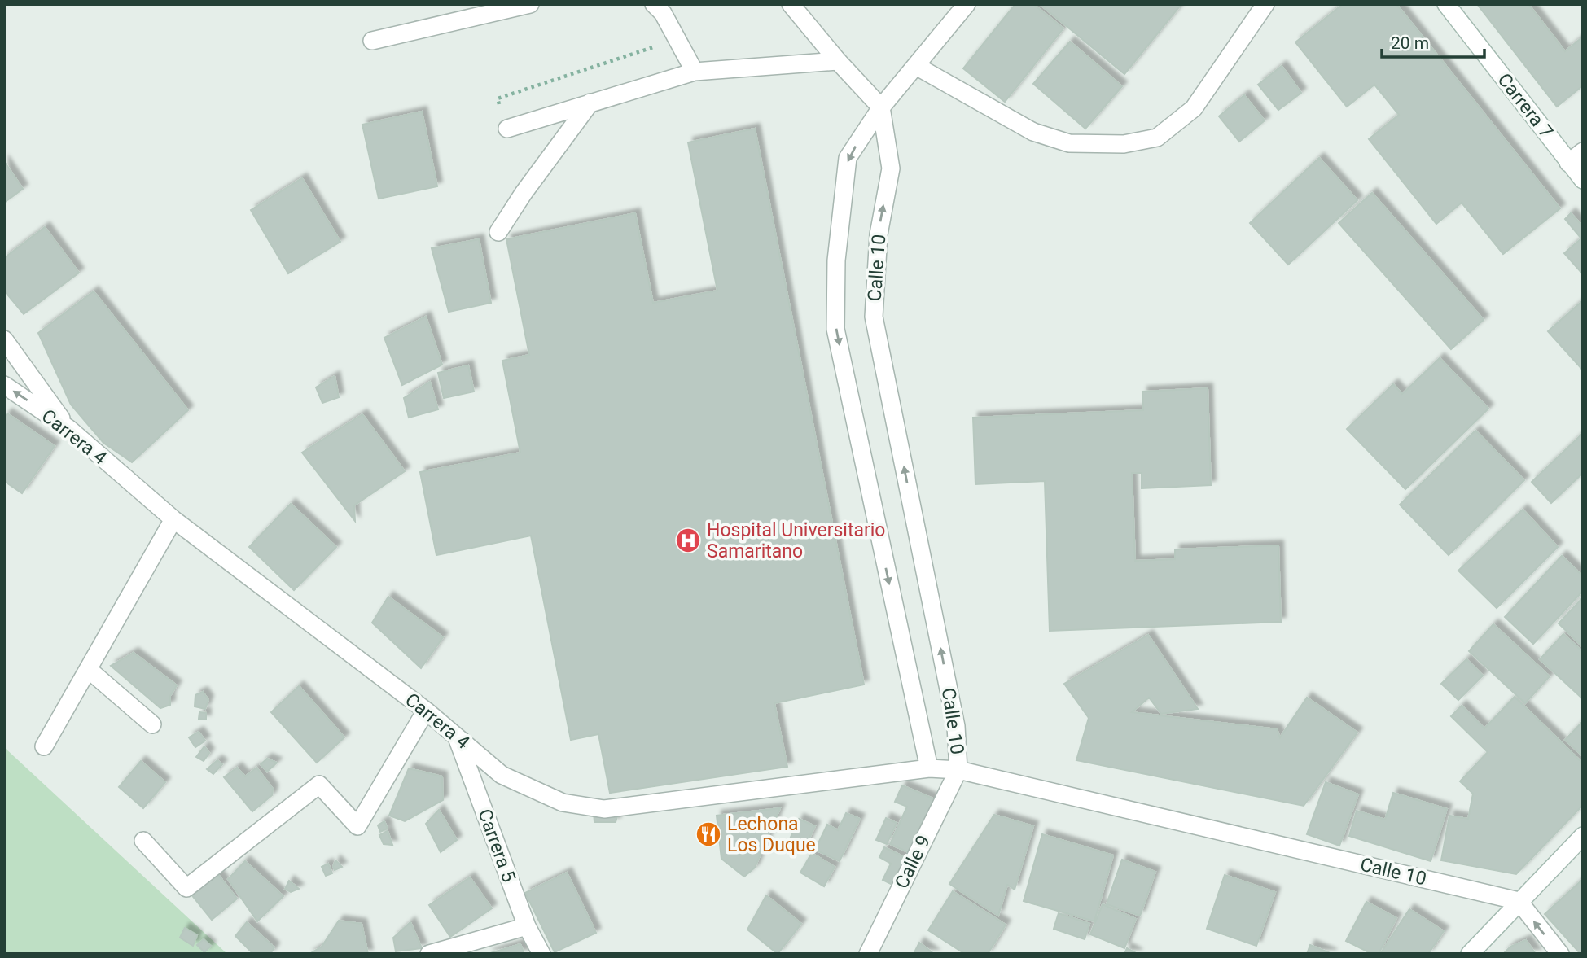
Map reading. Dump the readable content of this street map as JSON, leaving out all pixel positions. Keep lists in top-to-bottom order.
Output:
{
  "streets": {
    "street": [
      "Carrera 7",
      "Calle 10",
      "Carrera 4",
      "Carrera 5",
      "Calle 9"
    ]
  },
  "crossings": [
    ["Calle 10", "Carrera 4"],
    ["Calle 10", "Calle 9"],
    ["Carrera 4", "Carrera 5"],
    ["Carrera 4", "Calle 9"]
  ],
  "places": {
    "hospital": ["Hospital Universitario Samaritano"],
    "restaurant": ["Lechona Los Duque"]
  },
  "scale_bar": "20 m"
}
